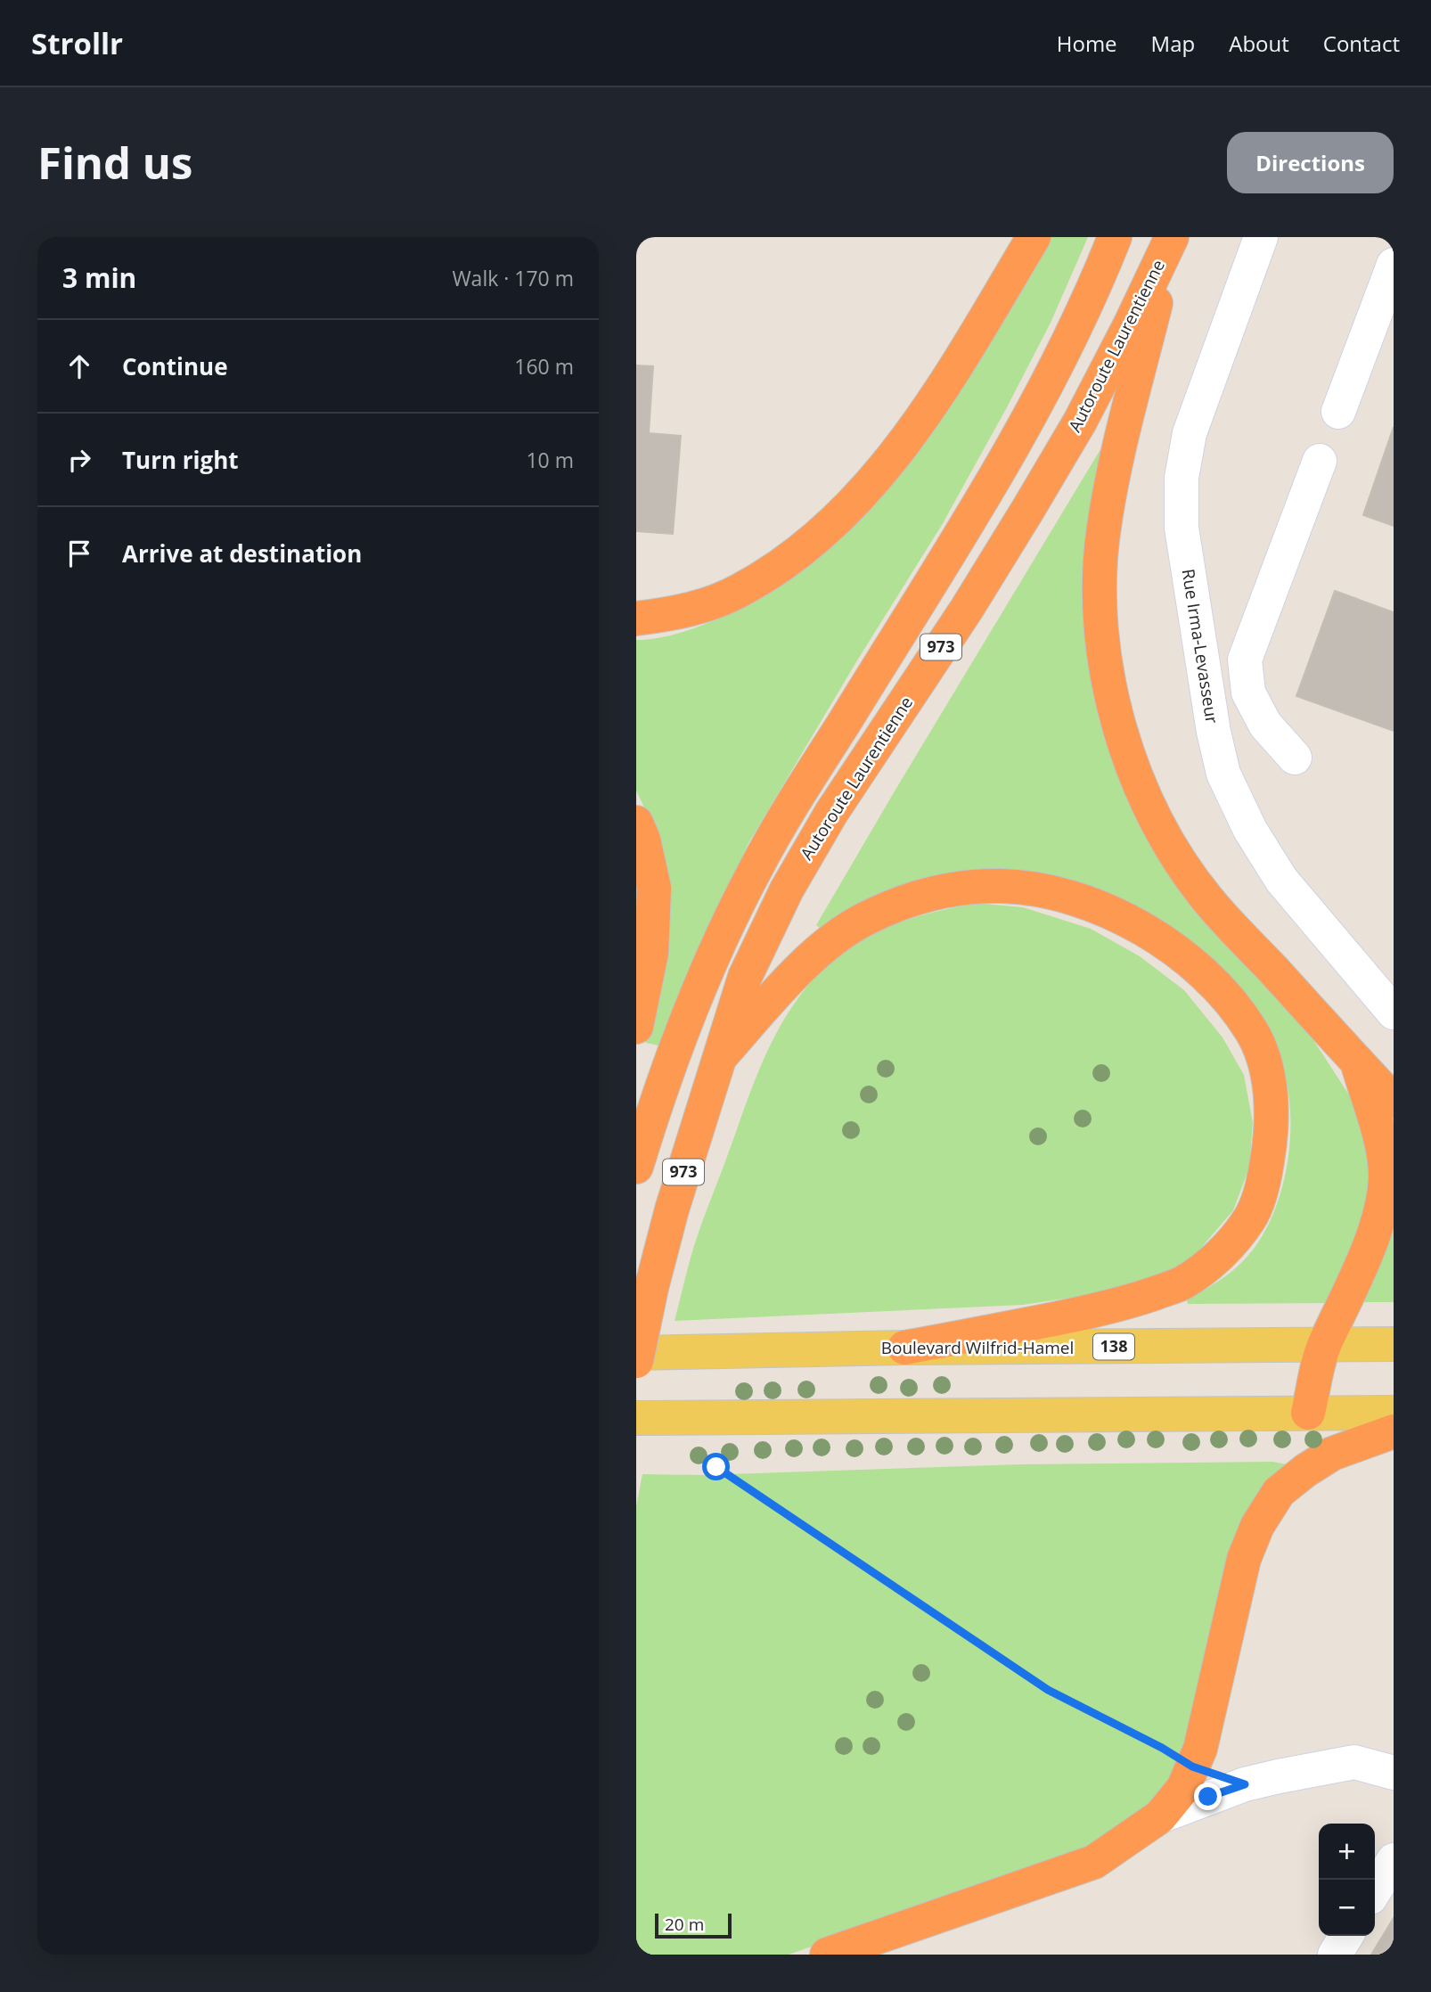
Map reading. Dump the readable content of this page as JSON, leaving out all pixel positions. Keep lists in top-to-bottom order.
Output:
{
  "streets": {
    "highway": ["Autoroute Laurentienne", "973"],
    "main road": ["138", "Boulevard Wilfrid-Hamel"],
    "street": ["Rue Irma-Levasseur"]
  },
  "scale_bar": "20 m",
  "page": {
    "header": "Strollr",
    "nav": [
      "Home",
      "Map",
      "About",
      "Contact"
    ],
    "buttons": "Directions",
    "title": "Find us",
    "heading": ["3 min", "Walk · 170 m"],
    "list": [
      ["Continue", "160 m"],
      ["Turn right", "10 m"],
      "Arrive at destination"
    ],
    "map_buttons": ["+", "−"],
    "scale": "20 m"
  }
}
